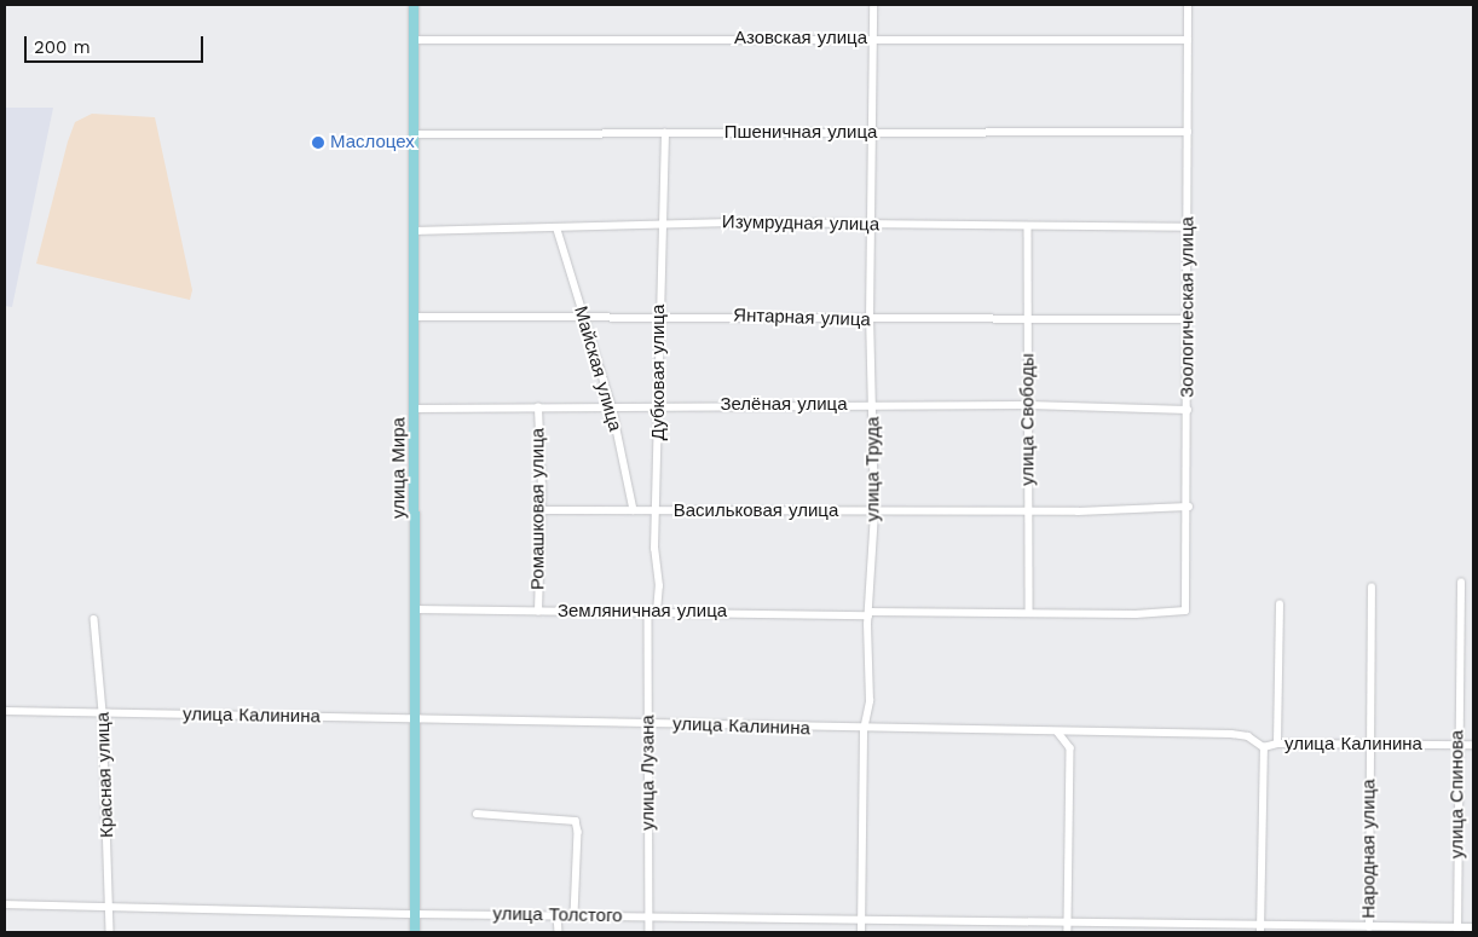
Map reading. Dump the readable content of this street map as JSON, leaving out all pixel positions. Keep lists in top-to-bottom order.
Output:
{
  "streets": {
    "main road": ["улица Мира"],
    "street": [
      "Азовская улица",
      "Пшеничная улица",
      "Изумрудная улица",
      "Зоологическая улица",
      "Янтарная улица",
      "Майская улица",
      "Дубковая улица",
      "Зелёная улица",
      "улица Свободы",
      "улица Труда",
      "Ромашковая улица",
      "Васильковая улица",
      "Земляничная улица",
      "улица Калинина",
      "улица Лузана",
      "Красная улица",
      "улица Спинова",
      "Народная улица",
      "улица Толстого"
    ]
  },
  "crossings": [
    ["Азовская улица", "Зоологическая улица"],
    ["Азовская улица", "улица Мира"],
    ["Азовская улица", "улица Труда"],
    ["Пшеничная улица", "Зоологическая улица"],
    ["Пшеничная улица", "Дубковая улица"],
    ["Пшеничная улица", "улица Мира"],
    ["Пшеничная улица", "улица Труда"],
    ["Изумрудная улица", "Зоологическая улица"],
    ["Изумрудная улица", "Майская улица"],
    ["Изумрудная улица", "Дубковая улица"],
    ["Изумрудная улица", "улица Свободы"],
    ["Изумрудная улица", "улица Мира"],
    ["Изумрудная улица", "улица Труда"],
    ["Зоологическая улица", "Янтарная улица"],
    ["Зоологическая улица", "Зелёная улица"],
    ["Зоологическая улица", "Васильковая улица"],
    ["Зоологическая улица", "Земляничная улица"],
    ["Янтарная улица", "Майская улица"],
    ["Янтарная улица", "Дубковая улица"],
    ["Янтарная улица", "улица Свободы"],
    ["Янтарная улица", "улица Мира"],
    ["Янтарная улица", "улица Труда"],
    ["Майская улица", "Зелёная улица"],
    ["Майская улица", "Васильковая улица"],
    ["Дубковая улица", "Зелёная улица"],
    ["Дубковая улица", "Васильковая улица"],
    ["Дубковая улица", "Земляничная улица"],
    ["Зелёная улица", "улица Свободы"],
    ["Зелёная улица", "улица Мира"],
    ["Зелёная улица", "улица Труда"],
    ["Зелёная улица", "Ромашковая улица"],
    ["улица Свободы", "Васильковая улица"],
    ["улица Свободы", "Земляничная улица"],
    ["улица Мира", "Земляничная улица"],
    ["улица Мира", "улица Калинина"],
    ["улица Мира", "улица Толстого"],
    ["улица Труда", "Васильковая улица"],
    ["улица Труда", "Земляничная улица"],
    ["улица Труда", "улица Калинина"],
    ["улица Труда", "улица Толстого"],
    ["Ромашковая улица", "Васильковая улица"],
    ["Ромашковая улица", "Земляничная улица"],
    ["Земляничная улица", "улица Лузана"],
    ["улица Калинина", "улица Лузана"],
    ["улица Калинина", "Красная улица"],
    ["улица Калинина", "улица Спинова"],
    ["улица Калинина", "Народная улица"],
    ["улица Лузана", "улица Толстого"],
    ["Красная улица", "улица Толстого"],
    ["улица Спинова", "улица Толстого"],
    ["Народная улица", "улица Толстого"]
  ],
  "places": ["Маслоцех"],
  "scale_bar": "200 m"
}
